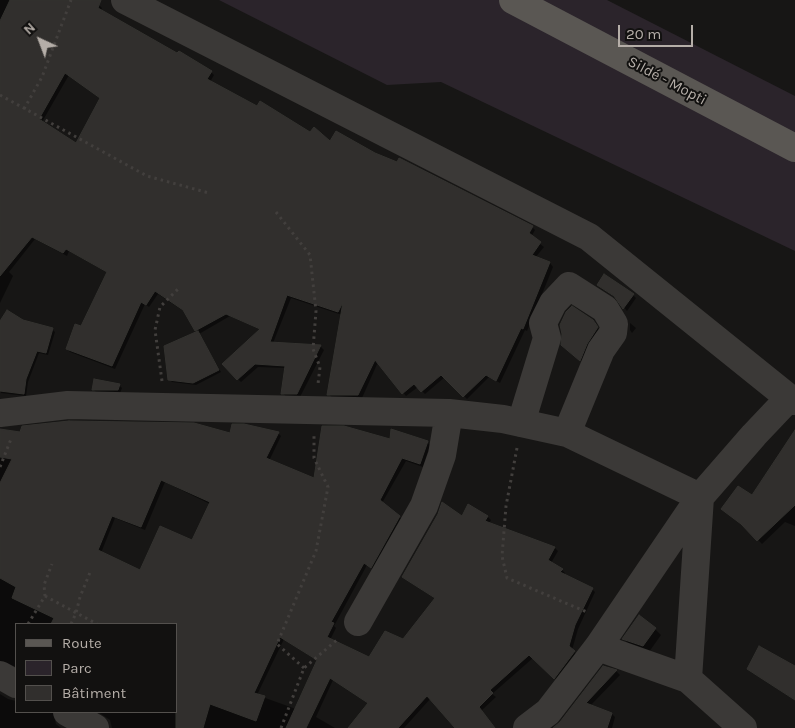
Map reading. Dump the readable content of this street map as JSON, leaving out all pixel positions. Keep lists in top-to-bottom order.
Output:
{
  "streets": {
    "main road": ["Sildé - Mopti"]
  },
  "legend": ["Route", "Parc", "Bâtiment"],
  "scale_bar": "20 m",
  "north": "top left"
}
